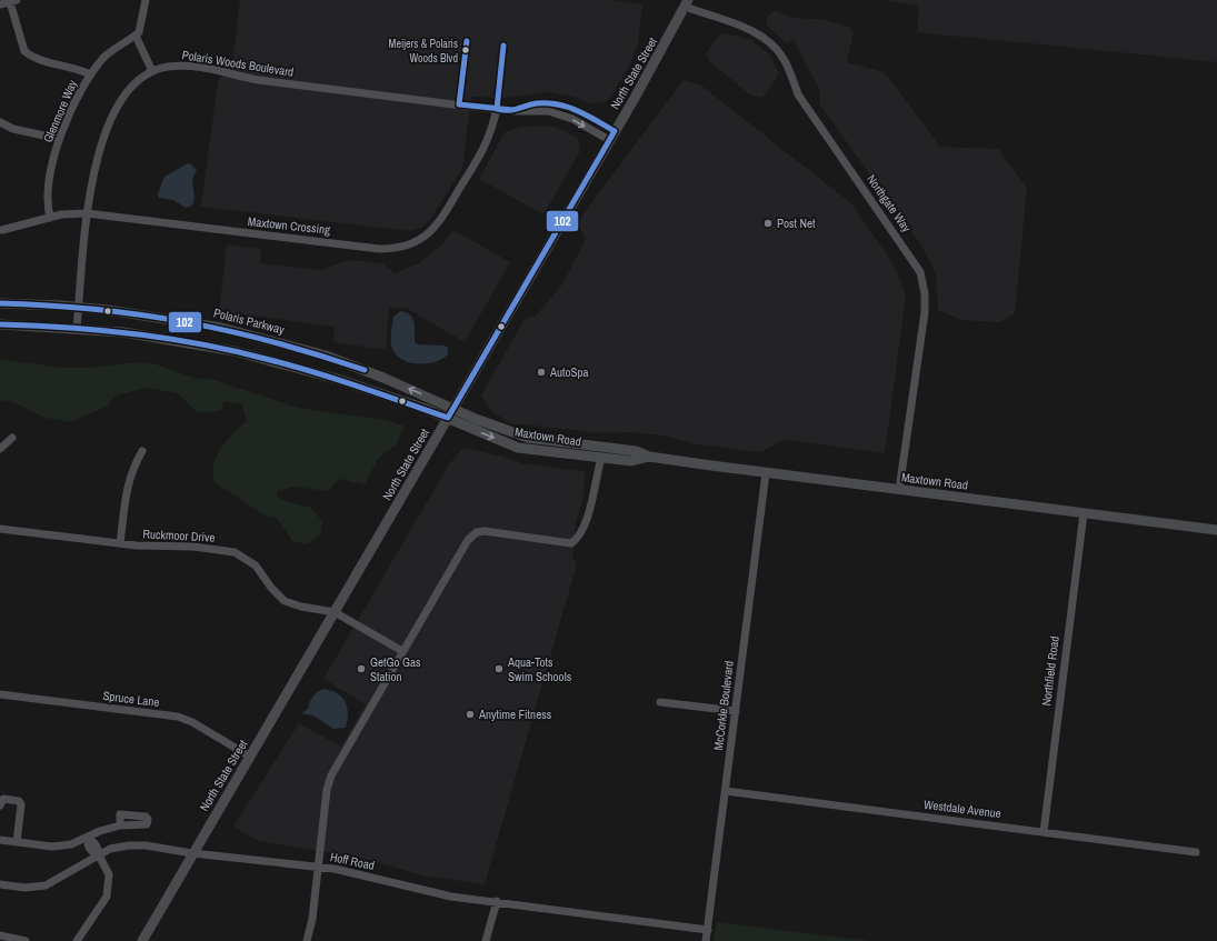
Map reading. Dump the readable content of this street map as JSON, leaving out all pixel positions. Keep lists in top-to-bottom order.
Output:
{
  "streets": {
    "main road": ["North State Street", "Polaris Parkway", "Maxtown Road"],
    "street": [
      "Polaris Woods Boulevard",
      "Glenmore Way",
      "Northgate Way",
      "Maxtown Crossing",
      "Ruckmoor Drive",
      "Northfield Road",
      "Spruce Lane",
      "McCorkle Boulevard",
      "Westdale Avenue",
      "Hoff Road"
    ]
  },
  "crossings": [
    ["Polaris Woods Boulevard", "North State Street"],
    ["Polaris Woods Boulevard", "Maxtown Crossing"],
    ["Polaris Woods Boulevard", "Polaris Parkway"],
    ["North State Street", "Northgate Way"],
    ["North State Street", "Polaris Parkway"],
    ["North State Street", "Maxtown Road"],
    ["North State Street", "Ruckmoor Drive"],
    ["North State Street", "Spruce Lane"],
    ["North State Street", "Hoff Road"],
    ["Glenmore Way", "Maxtown Crossing"],
    ["Northgate Way", "Maxtown Road"],
    ["Polaris Parkway", "Maxtown Road"],
    ["Maxtown Road", "Northfield Road"],
    ["Maxtown Road", "McCorkle Boulevard"],
    ["Northfield Road", "Westdale Avenue"],
    ["McCorkle Boulevard", "Westdale Avenue"],
    ["McCorkle Boulevard", "Hoff Road"]
  ],
  "places": [
    "Meijers & Polaris Woods Blvd",
    "Post Net",
    "AutoSpa",
    "GetGo Gas Station",
    "Aqua-Tots Swim Schools",
    "Anytime Fitness"
  ],
  "lines": ["transit line 102"]
}
